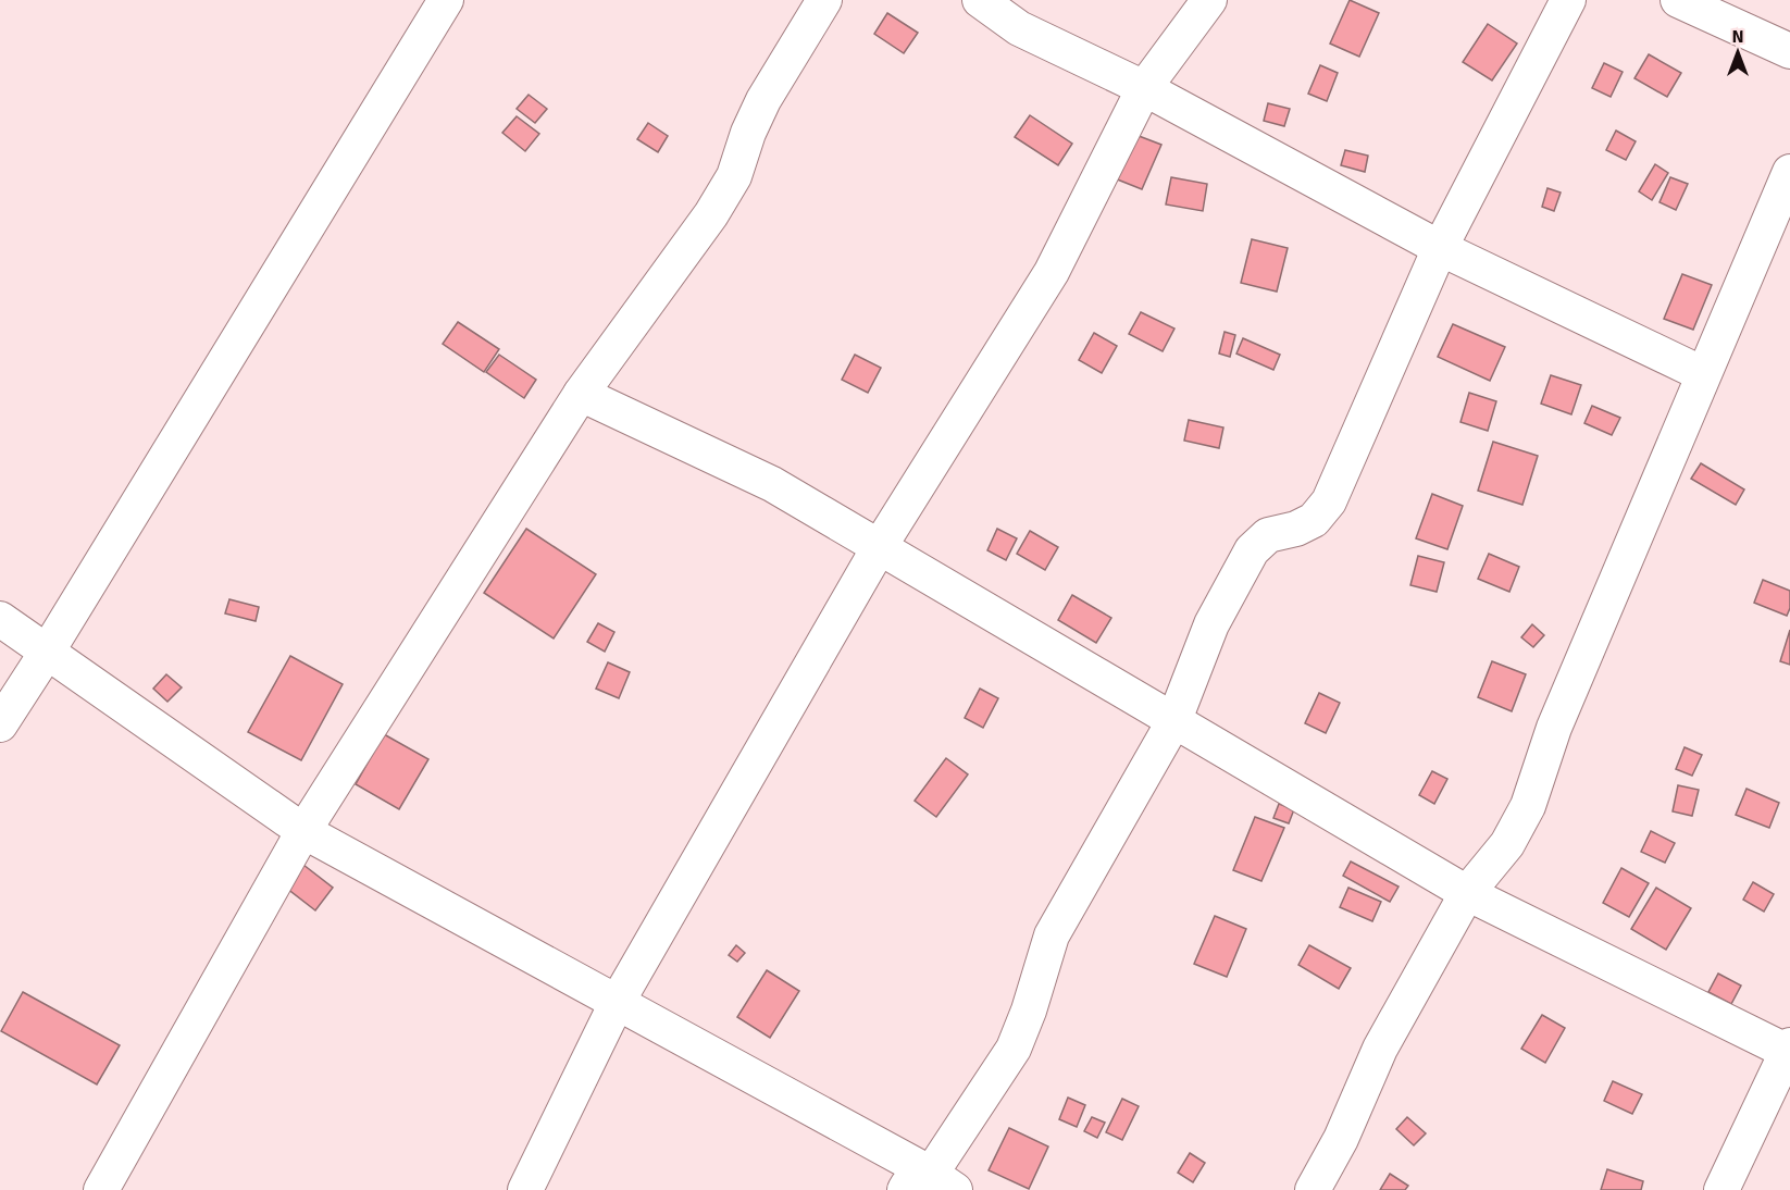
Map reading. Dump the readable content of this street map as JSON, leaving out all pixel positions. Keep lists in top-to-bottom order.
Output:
{
  "north": "top"
}
